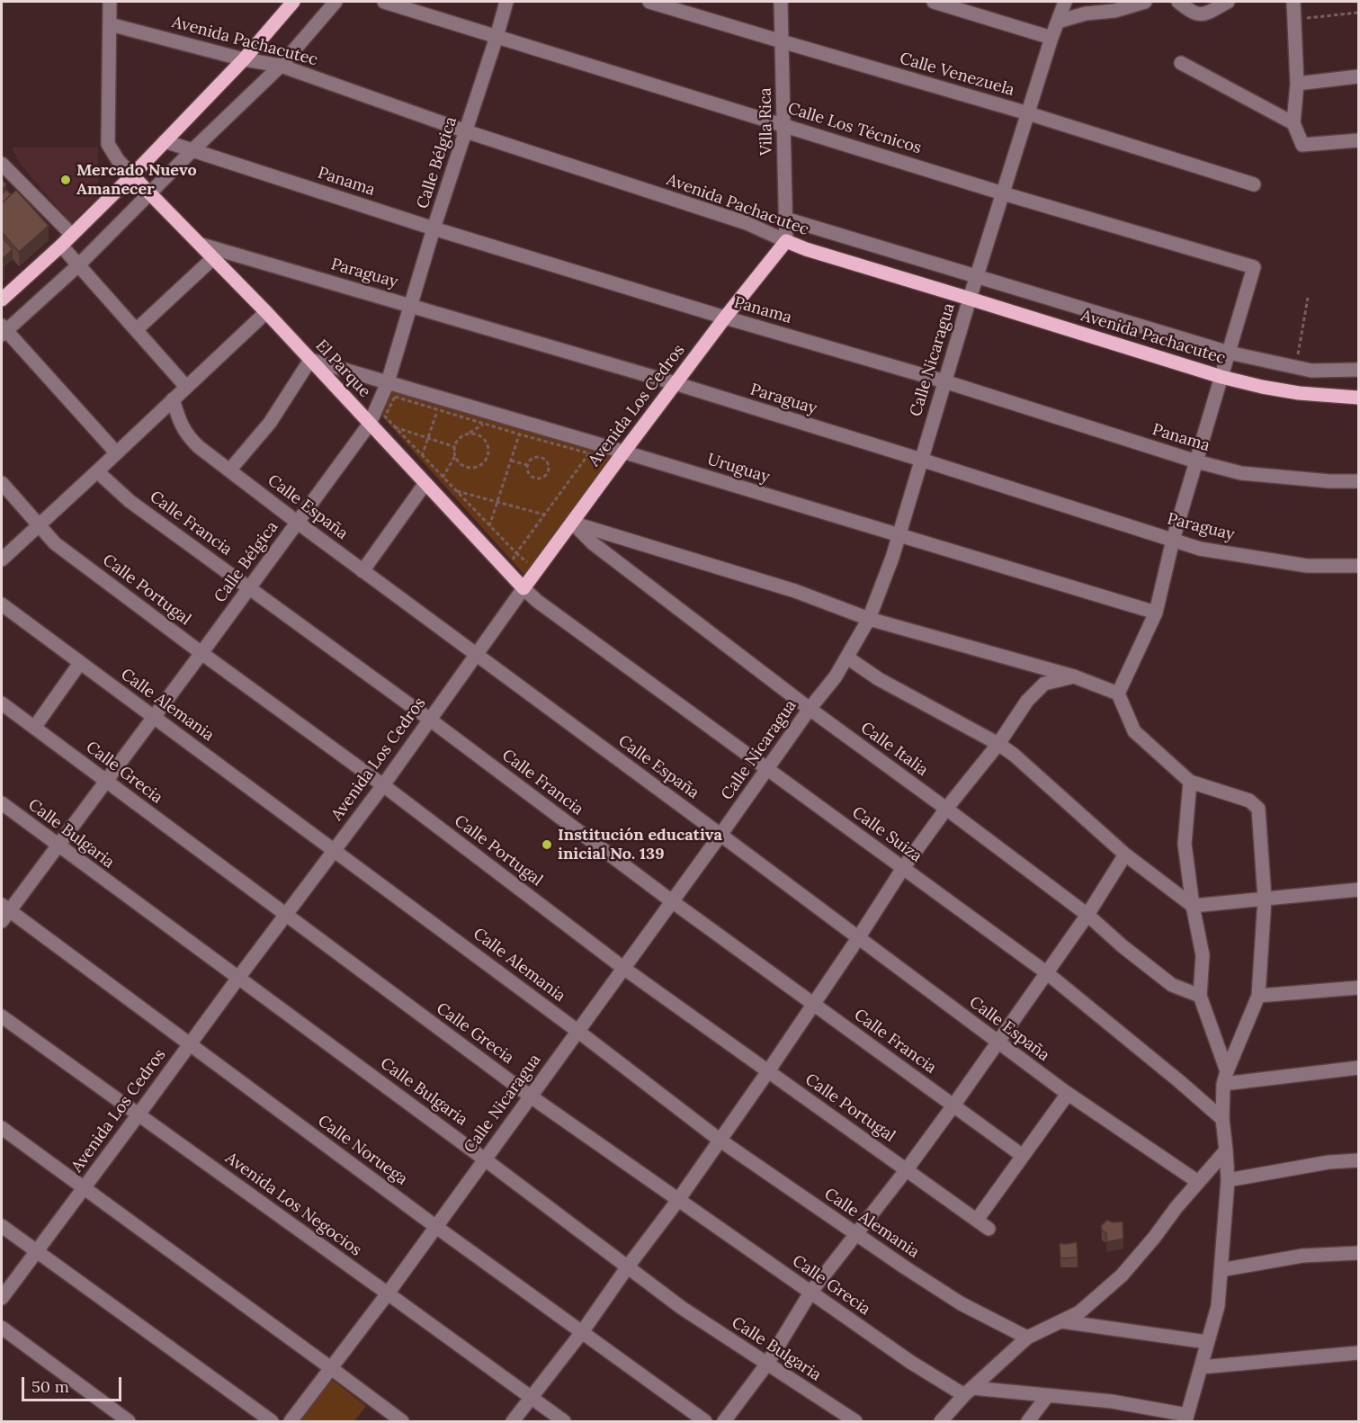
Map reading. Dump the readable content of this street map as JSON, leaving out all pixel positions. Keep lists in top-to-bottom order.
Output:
{
  "streets": {
    "main road": ["Avenida Pachacutec", "El Parque", "Avenida Los Cedros"],
    "street": [
      "Calle Venezuela",
      "Villa Rica",
      "Calle Los Técnicos",
      "Calle Bélgica",
      "Panama",
      "Paraguay",
      "Calle Nicaragua",
      "Uruguay",
      "Calle España",
      "Calle Francia",
      "Calle Portugal",
      "Calle Alemania",
      "Calle Italia",
      "Calle Grecia",
      "Calle Bulgaria",
      "Calle Suiza",
      "Calle Noruega",
      "Avenida Los Negocios"
    ]
  },
  "crossings": [
    ["Avenida Pachacutec", "Villa Rica"],
    ["Avenida Pachacutec", "Calle Los Técnicos"],
    ["Avenida Pachacutec", "Calle Bélgica"],
    ["Avenida Pachacutec", "Calle Nicaragua"],
    ["Avenida Pachacutec", "Avenida Los Cedros"],
    ["Calle Venezuela", "Villa Rica"],
    ["Calle Venezuela", "Calle Nicaragua"],
    ["Villa Rica", "Calle Los Técnicos"],
    ["Villa Rica", "Avenida Los Cedros"],
    ["Calle Los Técnicos", "Calle Bélgica"],
    ["Calle Los Técnicos", "Calle Nicaragua"],
    ["Calle Bélgica", "Panama"],
    ["Calle Bélgica", "Paraguay"],
    ["Calle Bélgica", "El Parque"],
    ["Calle Bélgica", "Uruguay"],
    ["Calle Bélgica", "Calle España"],
    ["Calle Bélgica", "Calle Francia"],
    ["Calle Bélgica", "Calle Portugal"],
    ["Calle Bélgica", "Calle Alemania"],
    ["Calle Bélgica", "Calle Grecia"],
    ["Calle Bélgica", "Calle Bulgaria"],
    ["Calle Bélgica", "Calle Noruega"],
    ["Panama", "Calle Nicaragua"],
    ["Panama", "Avenida Los Cedros"],
    ["Paraguay", "Calle Nicaragua"],
    ["Paraguay", "El Parque"],
    ["Paraguay", "Avenida Los Cedros"],
    ["Calle Nicaragua", "Uruguay"],
    ["Calle Nicaragua", "Calle España"],
    ["Calle Nicaragua", "Calle Francia"],
    ["Calle Nicaragua", "Calle Portugal"],
    ["Calle Nicaragua", "Calle Alemania"],
    ["Calle Nicaragua", "Calle Italia"],
    ["Calle Nicaragua", "Calle Grecia"],
    ["Calle Nicaragua", "Calle Bulgaria"],
    ["Calle Nicaragua", "Calle Suiza"],
    ["Calle Nicaragua", "Calle Noruega"],
    ["Calle Nicaragua", "Avenida Los Negocios"],
    ["El Parque", "Avenida Los Cedros"],
    ["El Parque", "Uruguay"],
    ["El Parque", "Calle Suiza"],
    ["Avenida Los Cedros", "Uruguay"],
    ["Avenida Los Cedros", "Calle España"],
    ["Avenida Los Cedros", "Calle Francia"],
    ["Avenida Los Cedros", "Calle Portugal"],
    ["Avenida Los Cedros", "Calle Alemania"],
    ["Avenida Los Cedros", "Calle Italia"],
    ["Avenida Los Cedros", "Calle Grecia"],
    ["Avenida Los Cedros", "Calle Bulgaria"],
    ["Avenida Los Cedros", "Calle Suiza"],
    ["Avenida Los Cedros", "Calle Noruega"],
    ["Avenida Los Cedros", "Avenida Los Negocios"]
  ],
  "places": ["Mercado Nuevo Amanecer", "Institución educativa inicial No. 139"],
  "scale_bar": "50 m"
}
